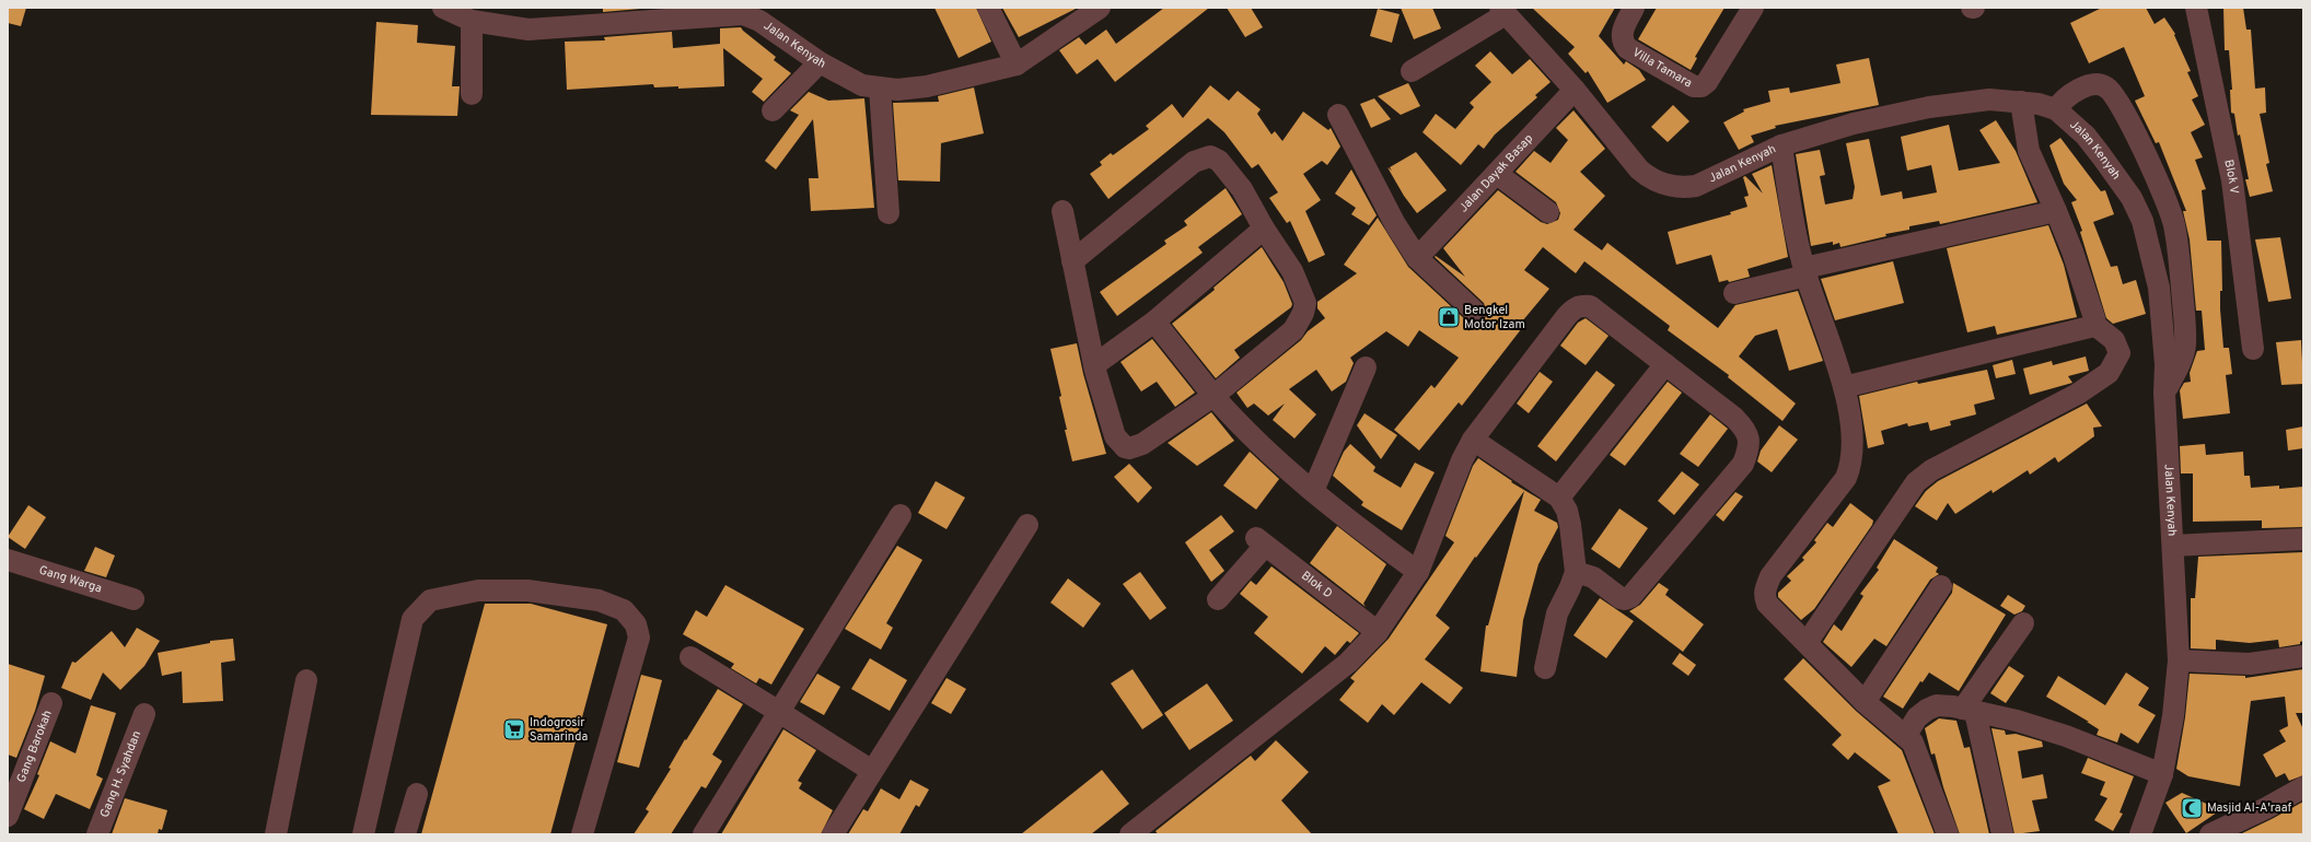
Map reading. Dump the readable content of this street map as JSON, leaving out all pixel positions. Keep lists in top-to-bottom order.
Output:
{
  "streets": {
    "street": [
      "Jalan Kenyah",
      "Villa Tamara",
      "Jalan Dayak Basap",
      "Blok V",
      "Gang Warga",
      "Blok D",
      "Gang Barokah",
      "Gang H. Syahdan"
    ]
  },
  "crossings": [
    ["Jalan Kenyah", "Jalan Dayak Basap"]
  ],
  "places": {
    "shop": ["Bengkel Motor Izam"],
    "supermarket": ["Indogrosir Samarinda"],
    "mosque": ["Masjid Al-A'raaf"]
  }
}
